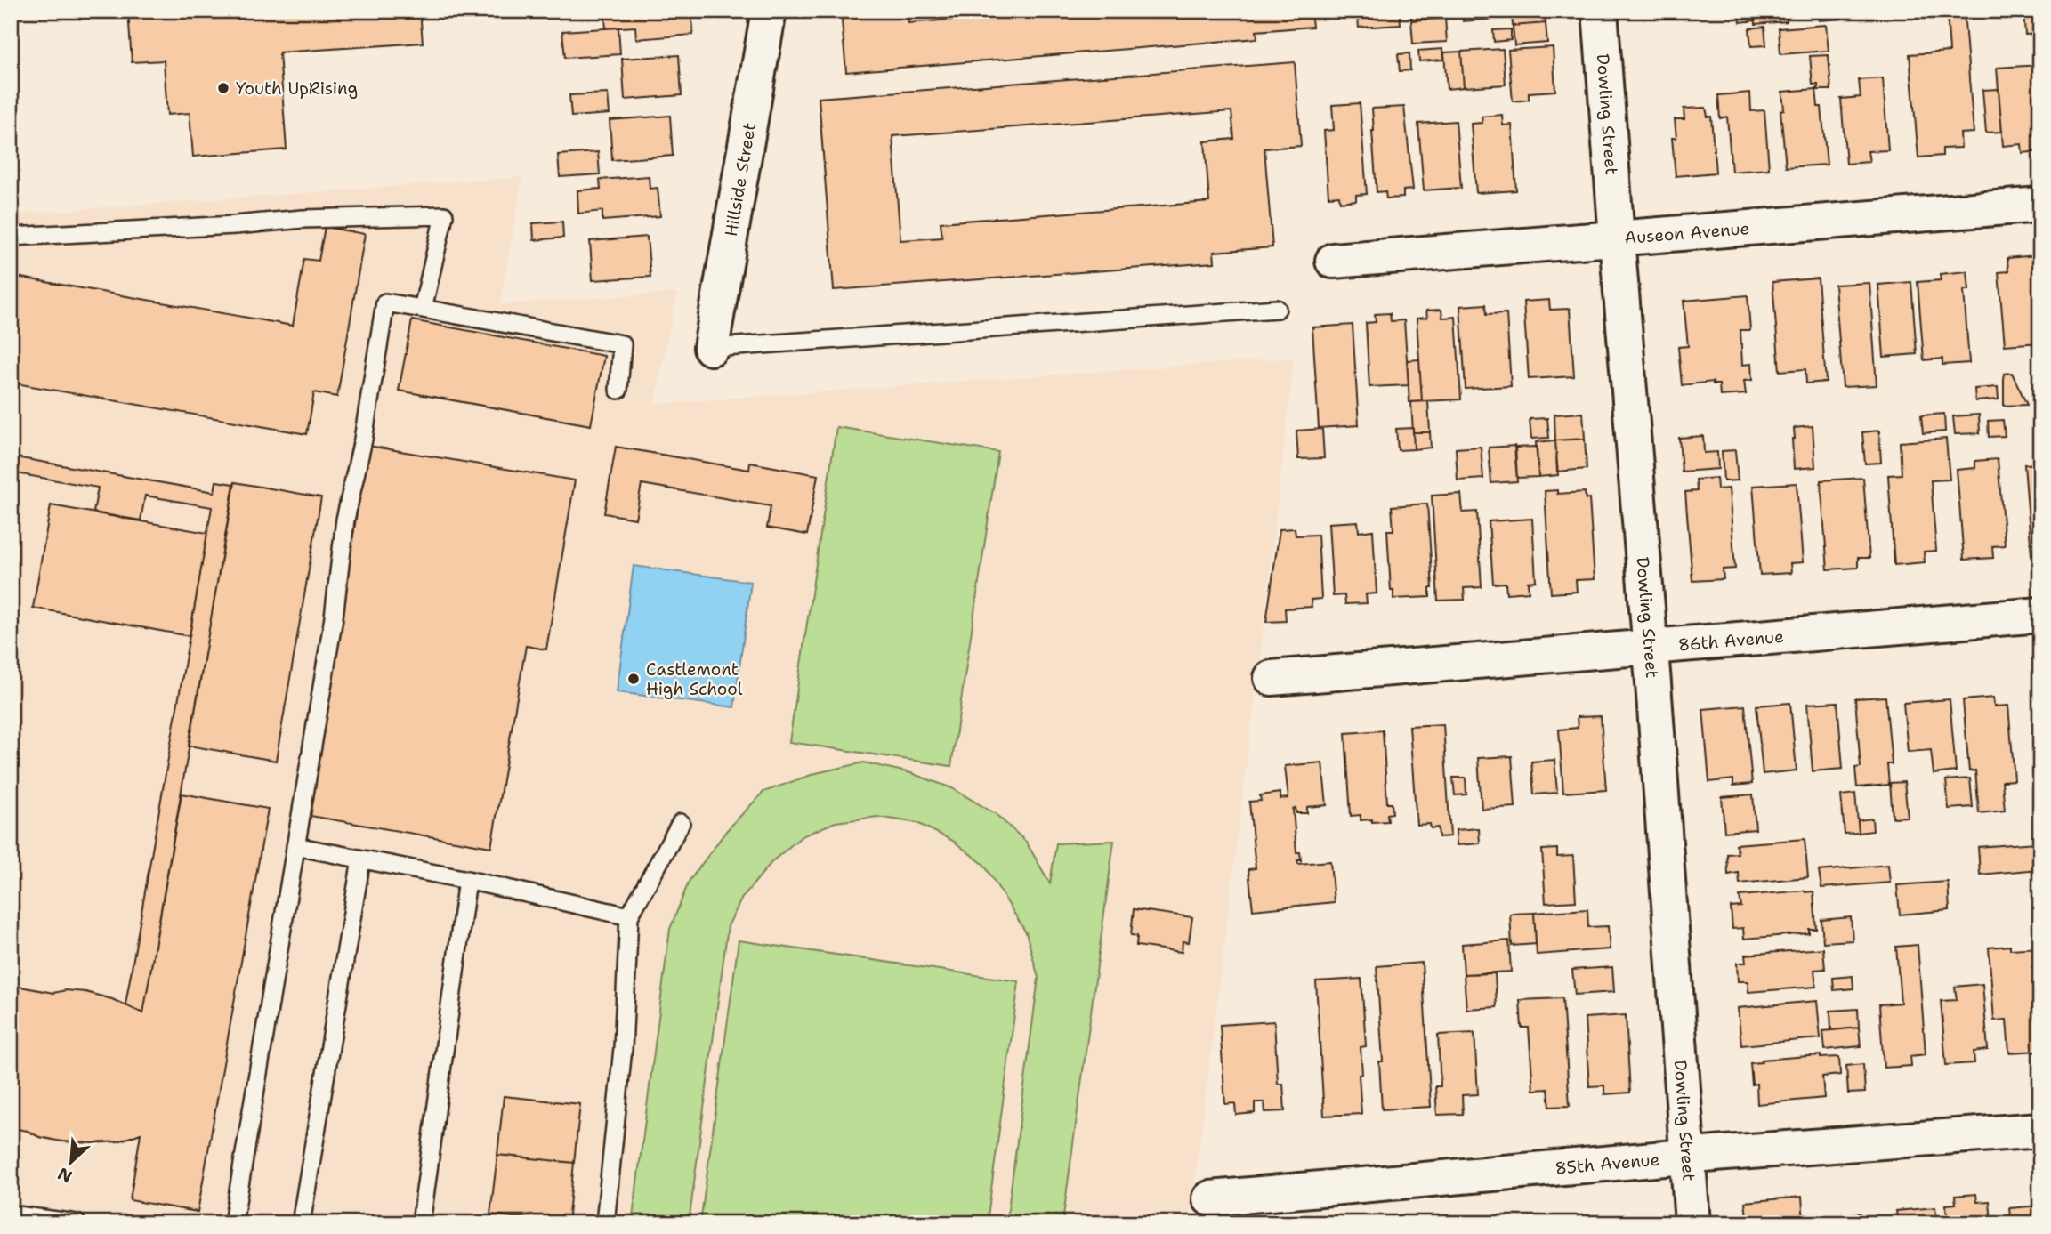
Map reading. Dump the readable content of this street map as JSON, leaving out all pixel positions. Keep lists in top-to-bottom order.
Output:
{
  "streets": {
    "street": [
      "Dowling Street",
      "Hillside Street",
      "Auseon Avenue",
      "86th Avenue",
      "85th Avenue"
    ]
  },
  "crossings": [
    ["Dowling Street", "Auseon Avenue"],
    ["Dowling Street", "86th Avenue"],
    ["Dowling Street", "85th Avenue"]
  ],
  "places": ["Youth UpRising", "Castlemont High School"],
  "north": "bottom left"
}
